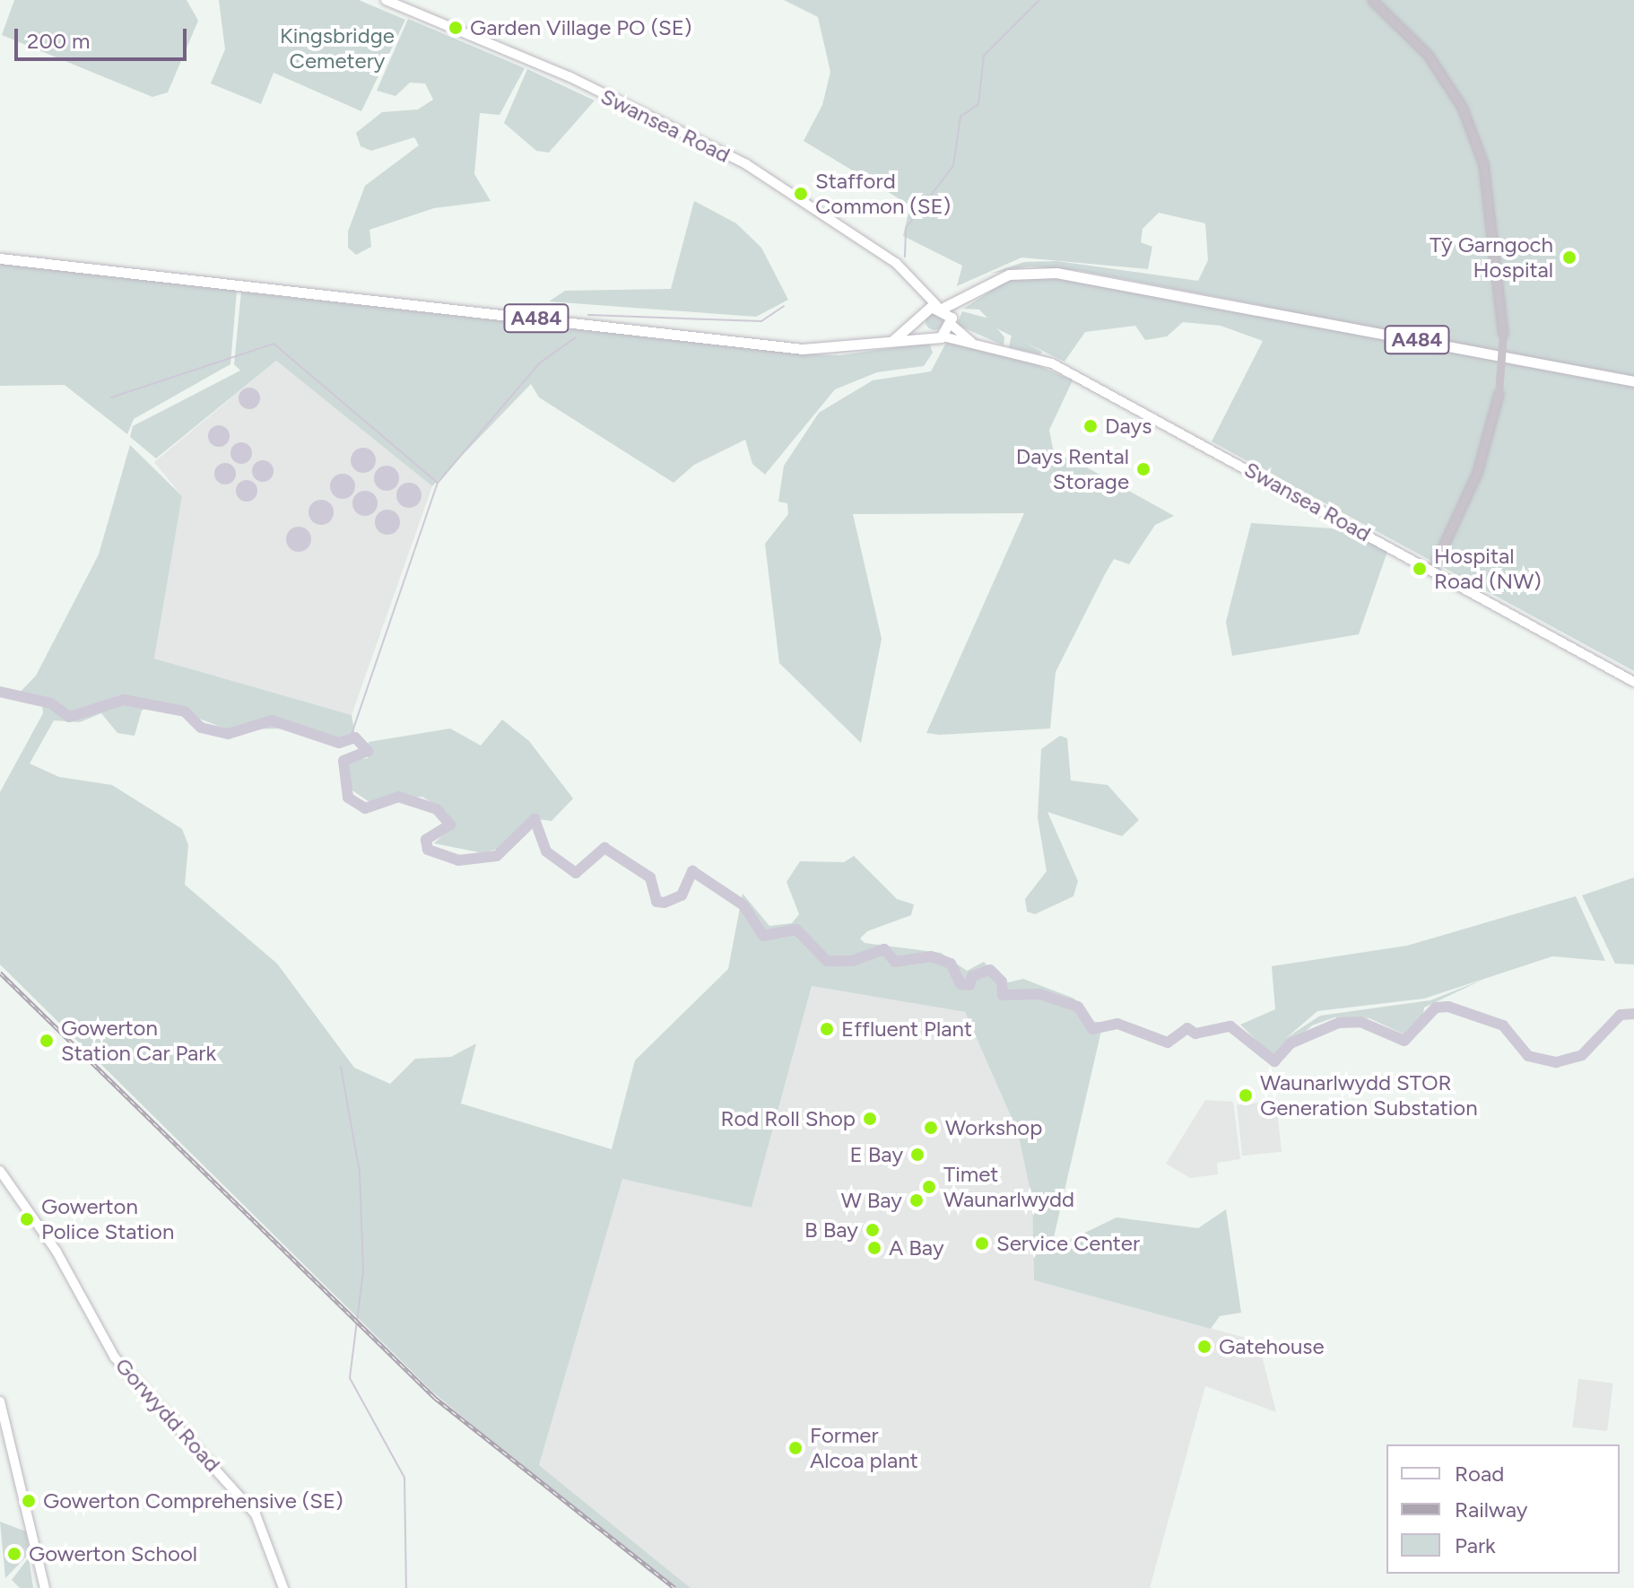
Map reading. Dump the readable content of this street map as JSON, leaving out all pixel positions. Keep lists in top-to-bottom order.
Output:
{
  "streets": {
    "main road": ["Swansea Road", "A484", "Gorwydd Road"]
  },
  "crossings": [
    ["Swansea Road", "A484"]
  ],
  "parks": ["Kingsbridge Cemetery"],
  "places": [
    "Garden Village PO (SE)",
    "Stafford Common (SE)",
    "Tŷ Garngoch Hospital",
    "Days",
    "Days Rental Storage",
    "Hospital Road (NW)",
    "Effluent Plant",
    "Gowerton Station Car Park",
    "Waunarlwydd STOR Generation Substation",
    "Rod Roll Shop",
    "Workshop",
    "E Bay",
    "Timet Waunarlwydd",
    "W Bay",
    "Gowerton Police Station",
    "B Bay",
    "Service Center",
    "A Bay",
    "Gatehouse",
    "Former Alcoa plant",
    "Gowerton Comprehensive (SE)",
    "Gowerton School"
  ],
  "legend": ["Road", "Railway", "Park"],
  "scale_bar": "200 m"
}
